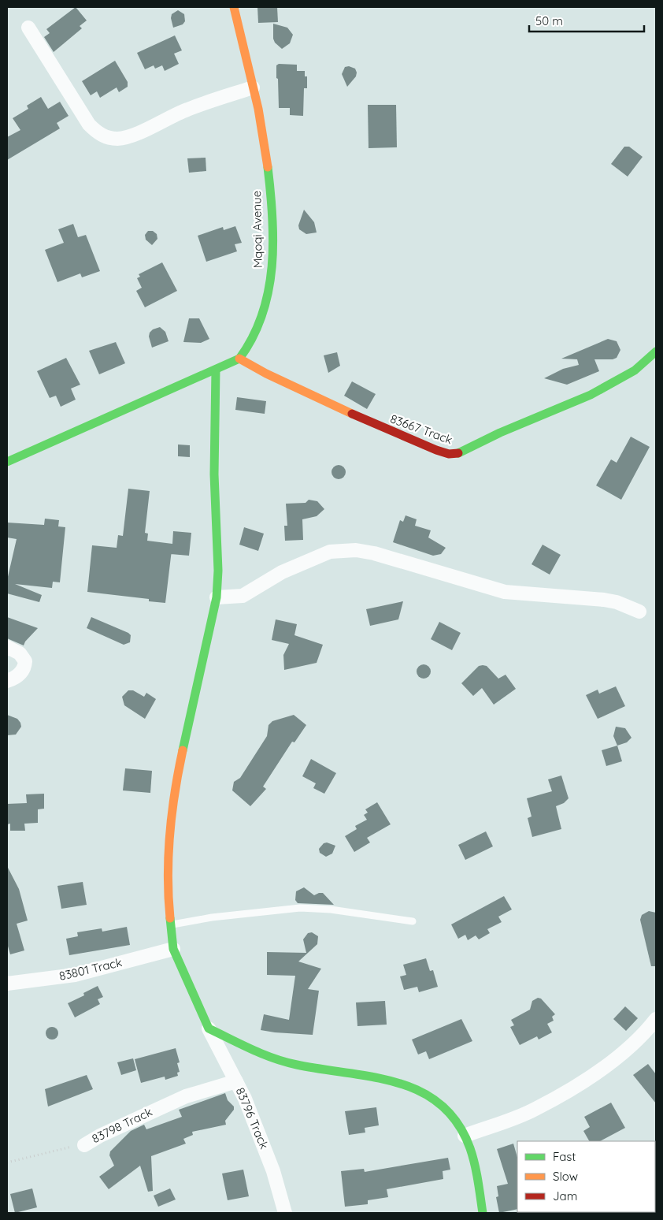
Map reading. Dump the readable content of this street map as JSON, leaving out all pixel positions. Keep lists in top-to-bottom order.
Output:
{
  "streets": {
    "street": [
      "Mqoqi Avenue",
      "83667 Track",
      "83801 Track",
      "83796 Track",
      "83798 Track"
    ]
  },
  "crossings": [
    ["Mqoqi Avenue", "83667 Track"],
    ["83796 Track", "83798 Track"]
  ],
  "legend": ["Fast", "Slow", "Jam"],
  "scale_bar": "50 m"
}
